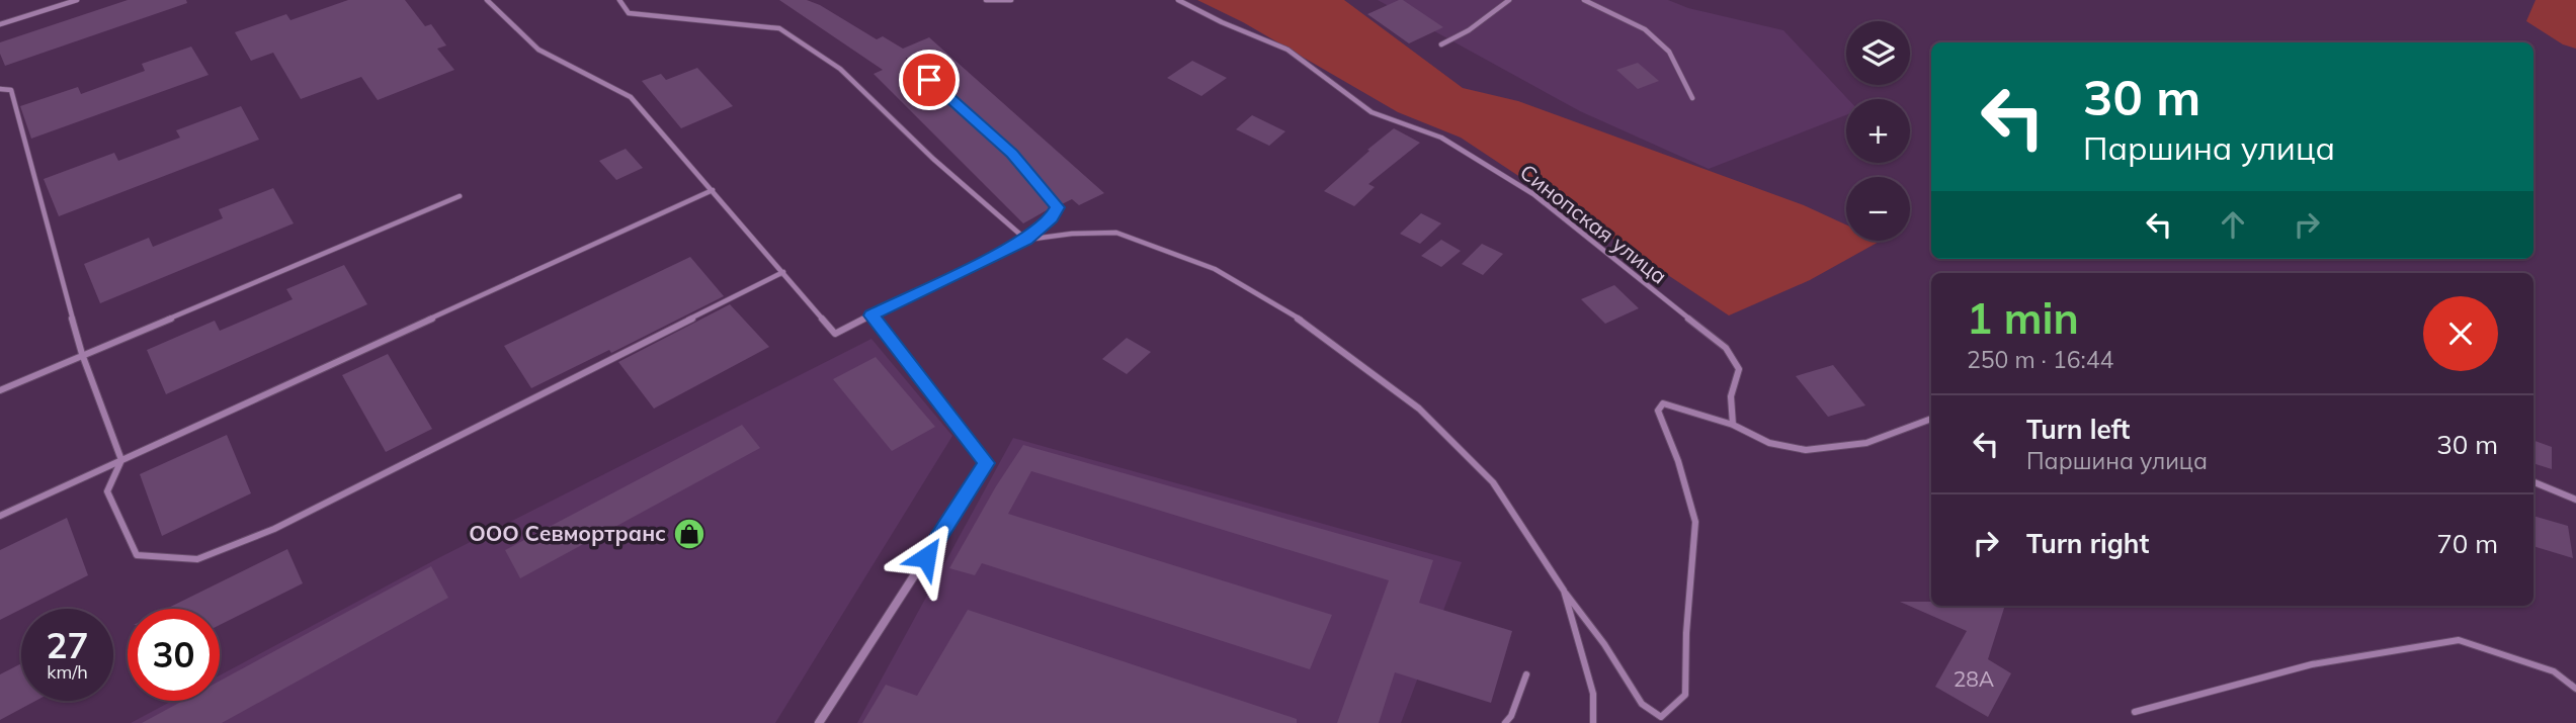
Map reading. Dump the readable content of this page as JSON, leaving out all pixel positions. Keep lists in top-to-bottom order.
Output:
{
  "streets": {
    "lane": ["Синопская улица"]
  },
  "places": {
    "shop": ["ООО Севмортранс"]
  },
  "house_numbers": ["28А"],
  "page": {
    "map_buttons": ["+", "−"],
    "turn": ["30 m", "Паршина улица"],
    "heading": ["1 min", "250 m · 16:44"],
    "list": [
      {
        "name": "Turn left",
        "note": "Паршина улица",
        "value": "30 m"
      },
      {
        "name": "Turn right",
        "value": "70 m"
      }
    ],
    "speed": "27 km/h",
    "limit": "30"
  }
}
